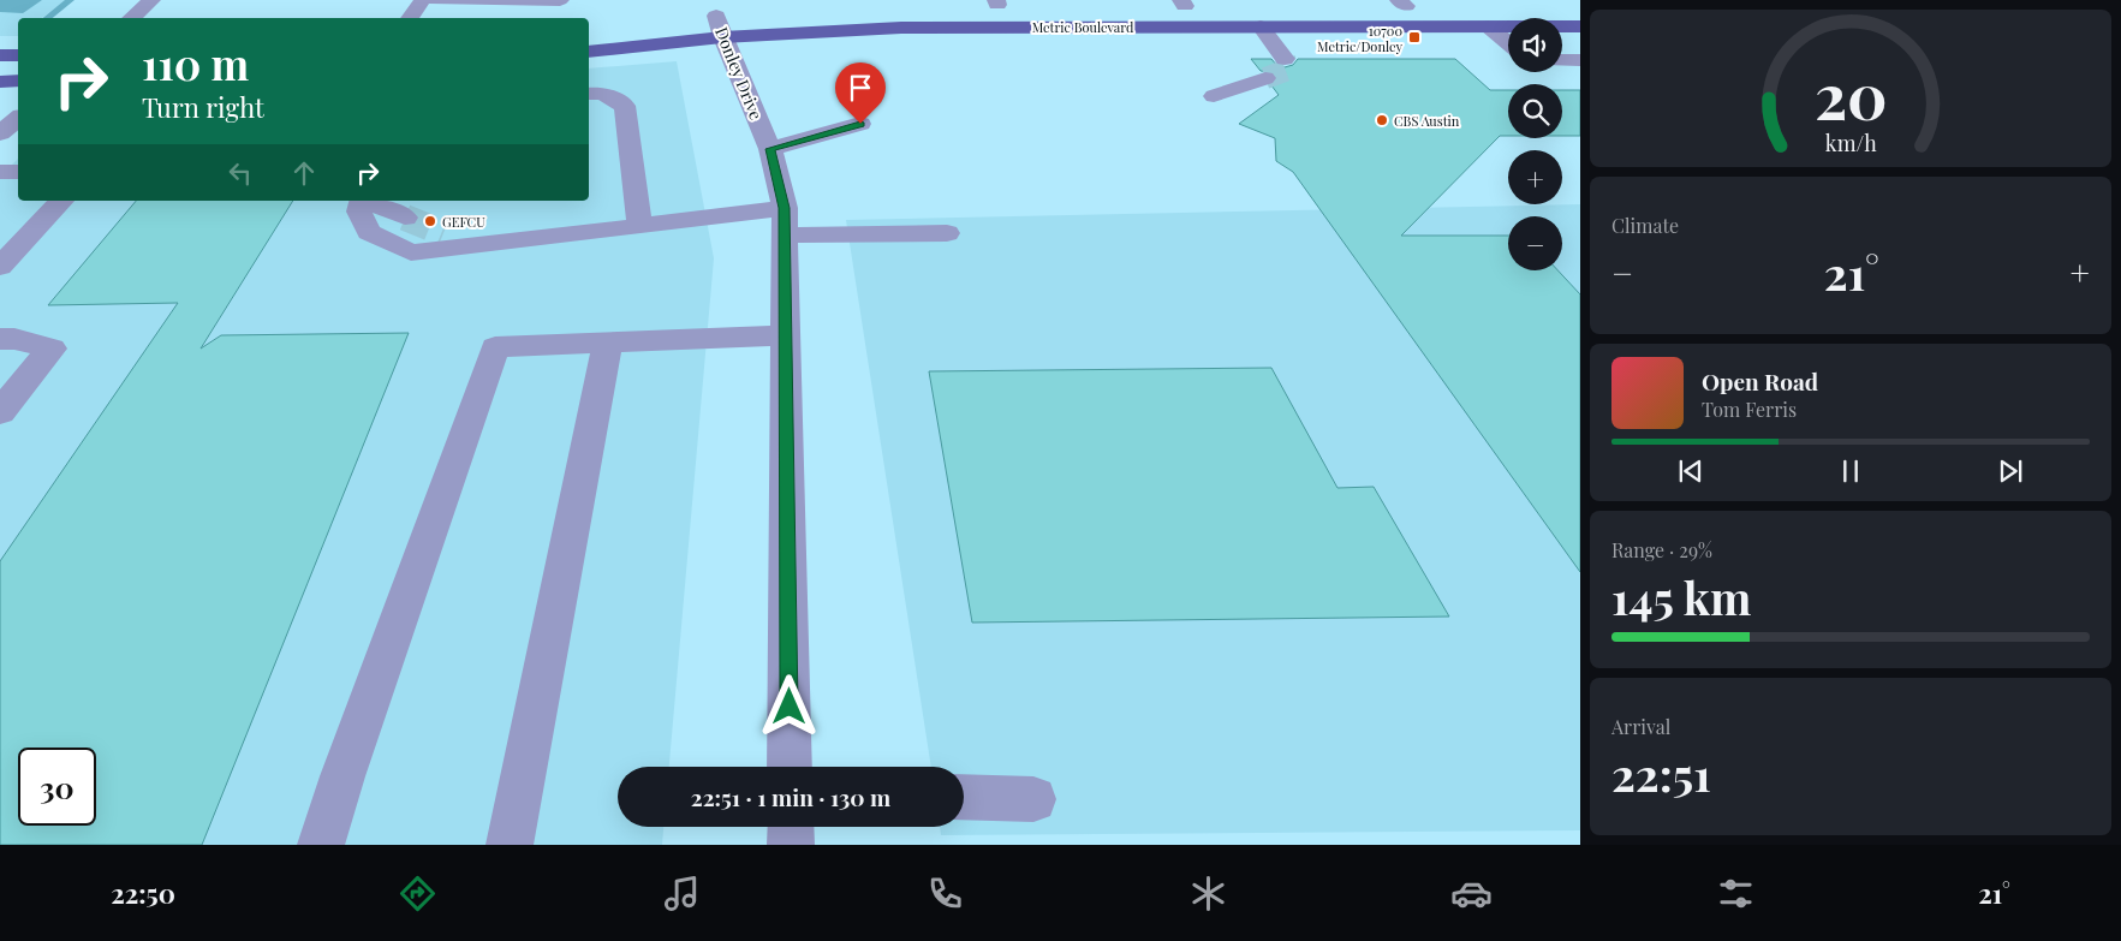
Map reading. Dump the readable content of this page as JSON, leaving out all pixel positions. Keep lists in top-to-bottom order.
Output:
{
  "streets": {
    "main road": ["Metric Boulevard"],
    "street": ["Donley Drive"]
  },
  "crossings": [
    ["Metric Boulevard", "Donley Drive"]
  ],
  "places": {
    "transit": ["10700 Metric/Donley"],
    "other": ["CBS Austin", "GEFCU"]
  },
  "page": {
    "map_buttons": ["+", "−"],
    "turn": ["110 m", "Turn right"],
    "tile": [
      "Climate",
      ["Range · 29%", "145 km"],
      ["Arrival", "22:51"]
    ],
    "heat": ["−", "21°", "+"],
    "song": ["Open Road", "Tom Ferris"],
    "limit": "30",
    "trip": "22:51 · 1 min · 130 m",
    "tabs": ["22:50", "21°"],
    "gauge": ["20", "km/h"]
  }
}
